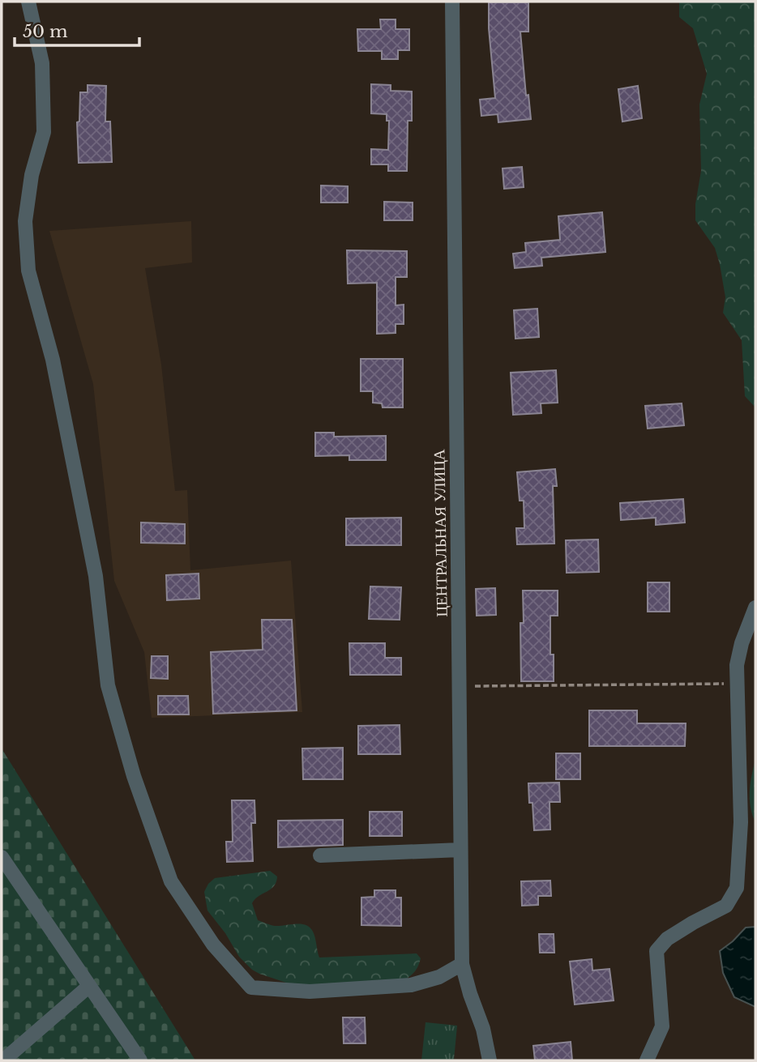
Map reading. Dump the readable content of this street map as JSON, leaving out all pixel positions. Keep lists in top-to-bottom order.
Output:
{
  "streets": {
    "street": ["ЦЕНТРАЛЬНАЯ УЛИЦА"]
  },
  "scale_bar": "50 m"
}
